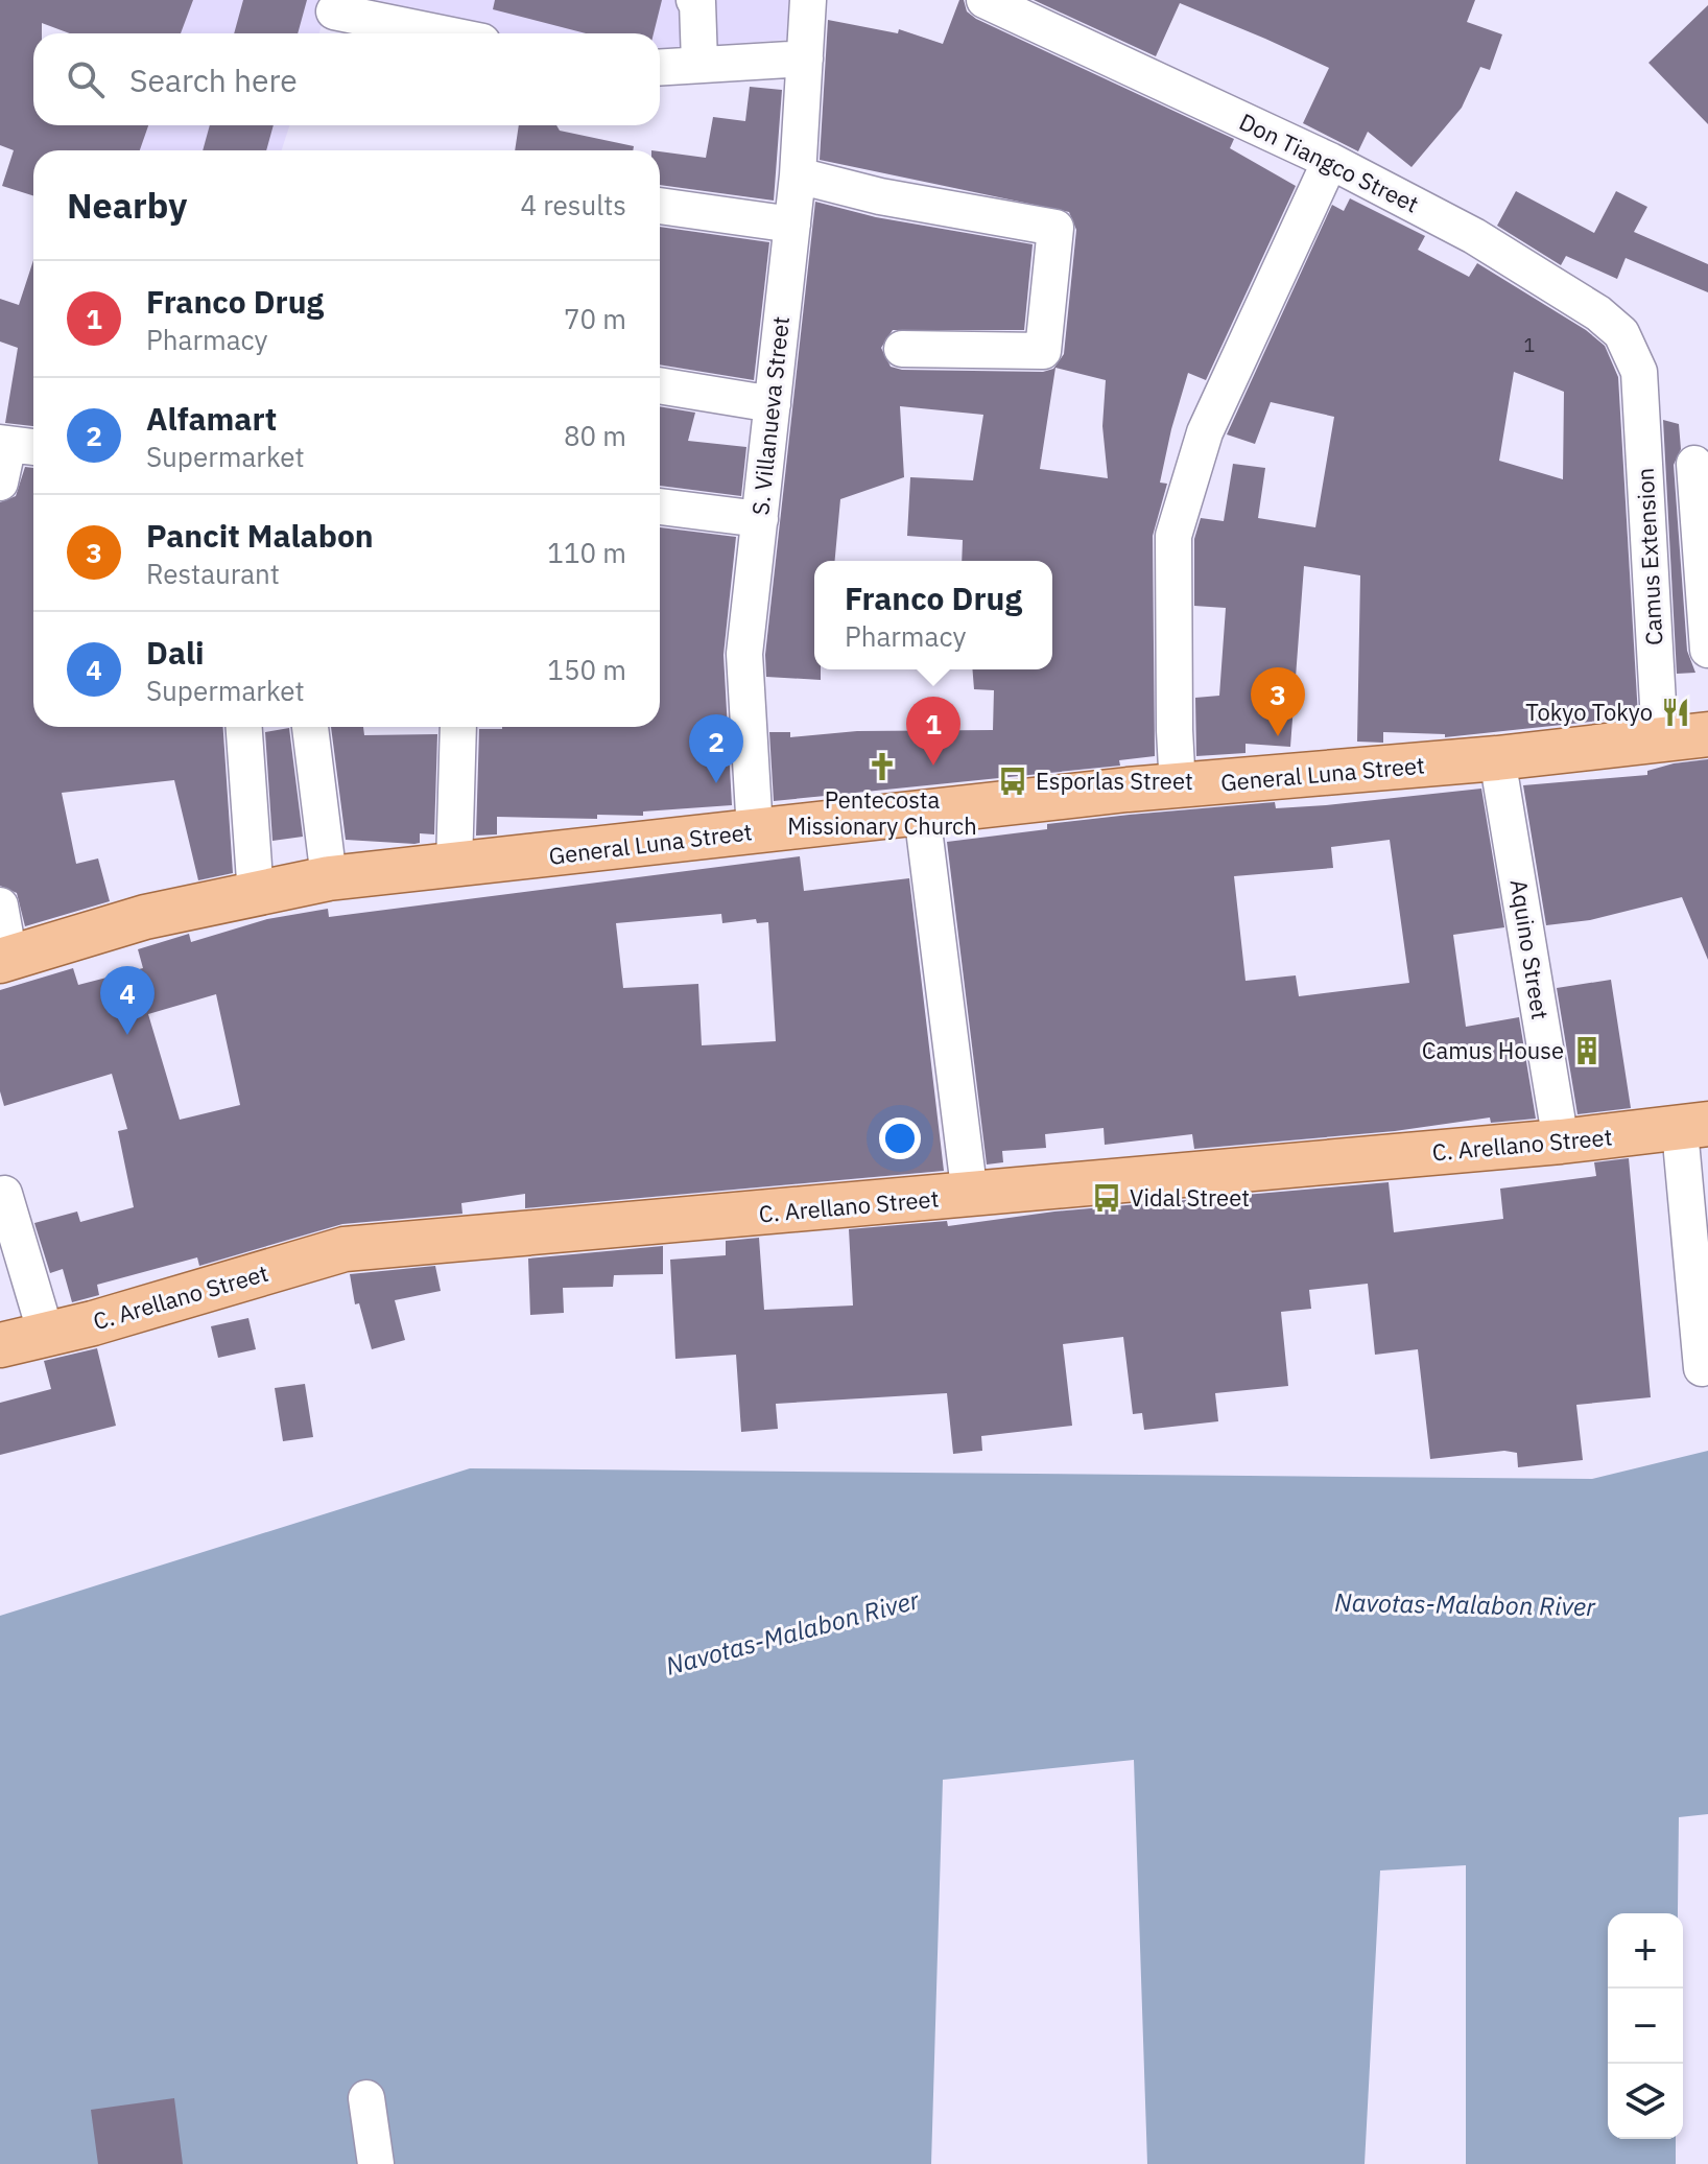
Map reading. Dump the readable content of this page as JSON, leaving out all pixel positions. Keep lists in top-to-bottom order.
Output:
{
  "streets": {
    "main road": ["General Luna Street", "C. Arellano Street"],
    "street": [
      "Don Tiangco Street",
      "S. Villanueva Street",
      "Camus Extension",
      "Aquino Street"
    ]
  },
  "crossings": [
    ["Don Tiangco Street", "Camus Extension"],
    ["S. Villanueva Street", "General Luna Street"],
    ["Camus Extension", "General Luna Street"],
    ["General Luna Street", "Aquino Street"],
    ["Aquino Street", "C. Arellano Street"]
  ],
  "water": ["Navotas-Malabon River"],
  "places": {
    "restaurant": ["Tokyo Tokyo"],
    "church": ["Pentecosta Missionary Church"],
    "bus stop": ["Esporlas Street", "Vidal Street"],
    "building": ["Camus House"]
  },
  "house_numbers": ["1"],
  "page": {
    "search": "Search here",
    "heading": ["Nearby", "4 results"],
    "list": [
      {
        "mark": "1",
        "name": "Franco Drug",
        "note": "Pharmacy",
        "value": "70 m"
      },
      {
        "mark": "2",
        "name": "Alfamart",
        "note": "Supermarket",
        "value": "80 m"
      },
      {
        "mark": "3",
        "name": "Pancit Malabon",
        "note": "Restaurant",
        "value": "110 m"
      },
      {
        "mark": "4",
        "name": "Dali",
        "note": "Supermarket",
        "value": "150 m"
      }
    ],
    "popup": ["Franco Drug", "Pharmacy"],
    "pins": [
      "3",
      "1",
      "2",
      "4"
    ],
    "map_buttons": ["+", "−"]
  }
}
